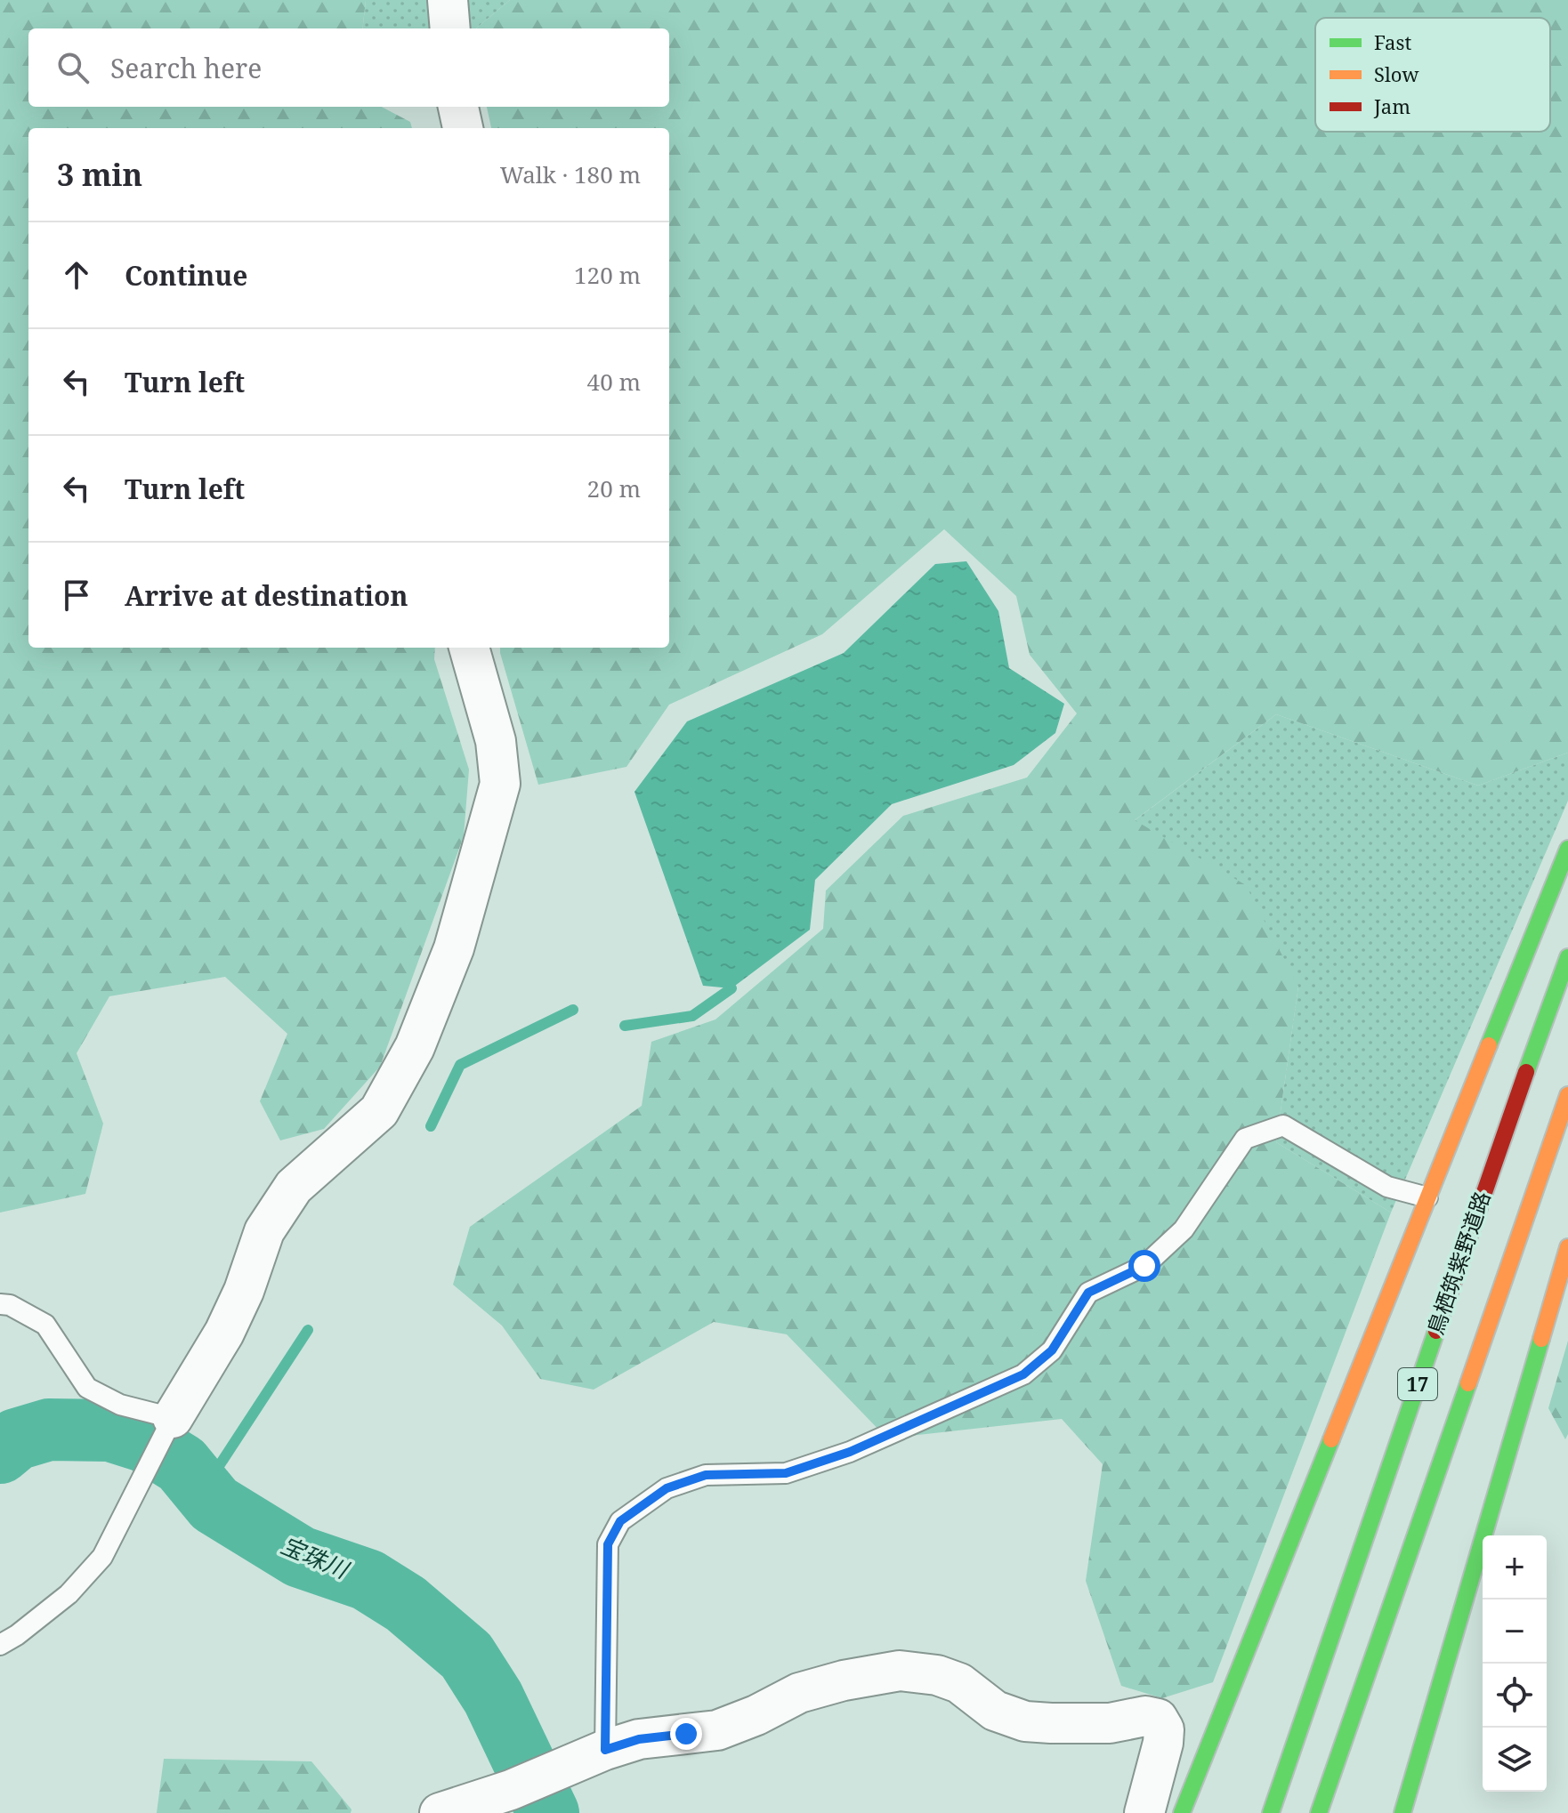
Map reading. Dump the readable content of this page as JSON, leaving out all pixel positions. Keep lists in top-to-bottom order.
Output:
{
  "streets": {
    "main road": ["鳥栖筑紫野道路", "17"]
  },
  "water": ["宝珠川"],
  "legend": ["Fast", "Slow", "Jam"],
  "page": {
    "search": "Search here",
    "heading": ["3 min", "Walk · 180 m"],
    "list": [
      ["Continue", "120 m"],
      ["Turn left", "40 m"],
      ["Turn left", "20 m"],
      "Arrive at destination"
    ],
    "map_buttons": ["+", "−"]
  }
}
